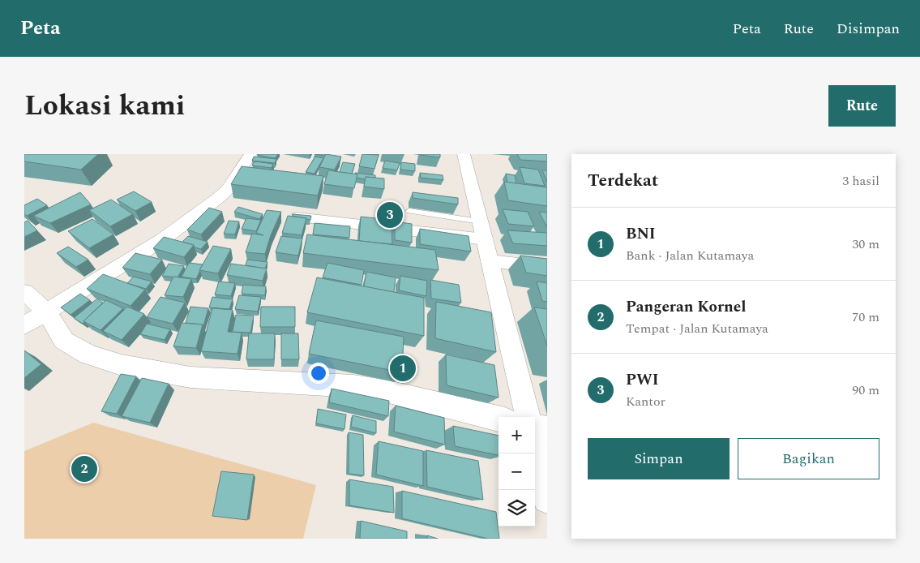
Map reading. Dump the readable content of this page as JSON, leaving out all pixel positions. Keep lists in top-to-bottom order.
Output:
{
  "page": {
    "header": "Peta",
    "nav": ["Peta", "Rute", "Disimpan"],
    "title": "Lokasi kami",
    "buttons": [
      "Rute",
      ["Simpan", "Bagikan"]
    ],
    "heading": ["Terdekat", "3 hasil"],
    "pins": ["3", "1", "2"],
    "list": [
      {
        "mark": "1",
        "name": "BNI",
        "note": "Bank · Jalan Kutamaya",
        "value": "30 m"
      },
      {
        "mark": "2",
        "name": "Pangeran Kornel",
        "note": "Tempat · Jalan Kutamaya",
        "value": "70 m"
      },
      {
        "mark": "3",
        "name": "PWI",
        "note": "Kantor",
        "value": "90 m"
      }
    ],
    "map_buttons": ["+", "−"]
  }
}
